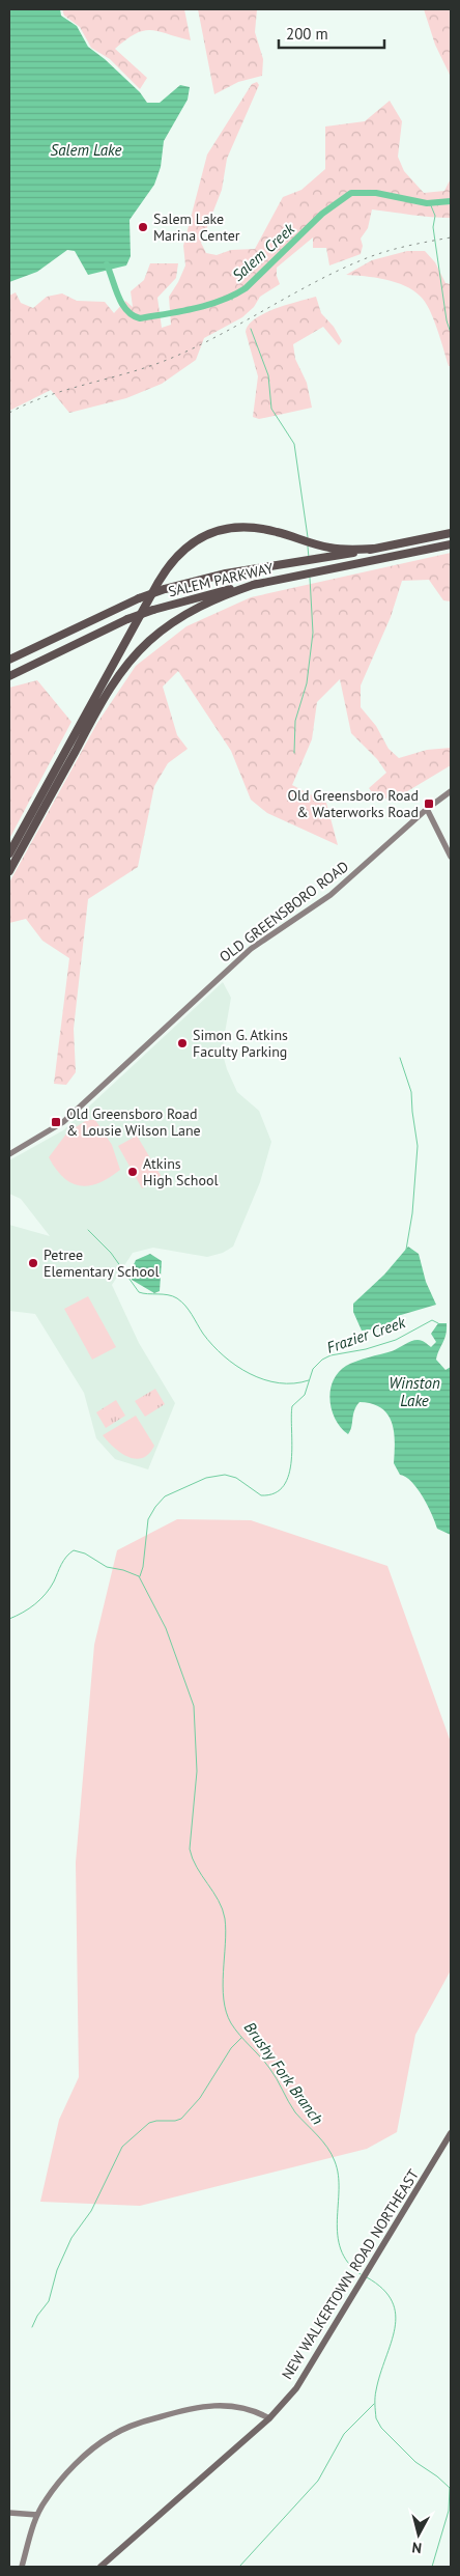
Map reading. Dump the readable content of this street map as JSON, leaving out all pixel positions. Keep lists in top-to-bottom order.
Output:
{
  "streets": {
    "highway": ["SALEM PARKWAY"],
    "main road": ["NEW WALKERTOWN ROAD NORTHEAST"],
    "street": ["OLD GREENSBORO ROAD"]
  },
  "water": [
    "Salem Lake",
    "Salem Creek",
    "Frazier Creek",
    "Winston Lake",
    "Brushy Fork Branch"
  ],
  "places": {
    "other": [
      "Salem Lake Marina Center",
      "Simon G. Atkins Faculty Parking",
      "Atkins High School",
      "Petree Elementary School"
    ],
    "transit": ["Old Greensboro Road & Waterworks Road", "Old Greensboro Road & Lousie Wilson Lane"]
  },
  "scale_bar": "200 m",
  "north": "bottom"
}
